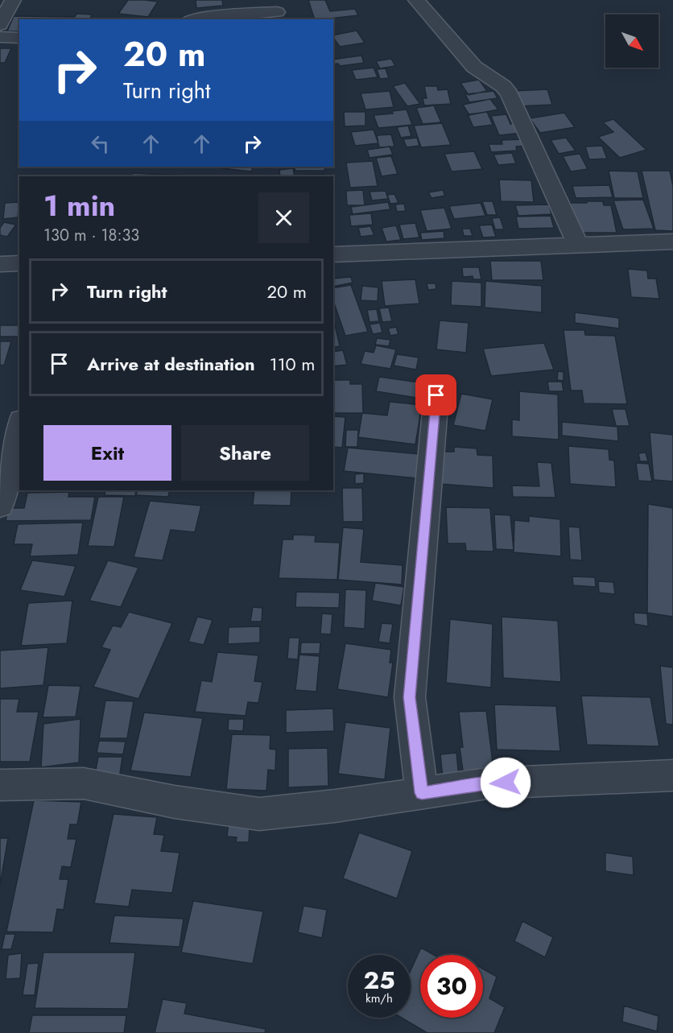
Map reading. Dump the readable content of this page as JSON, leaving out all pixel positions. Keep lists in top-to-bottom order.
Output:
{
  "north": "bottom right",
  "page": {
    "turn": ["20 m", "Turn right"],
    "heading": ["1 min", "130 m · 18:33"],
    "list": [
      {
        "name": "Turn right",
        "value": "20 m"
      },
      {
        "name": "Arrive at destination",
        "value": "110 m"
      }
    ],
    "buttons": ["Exit", "Share"],
    "speed": "25 km/h",
    "limit": "30"
  }
}
